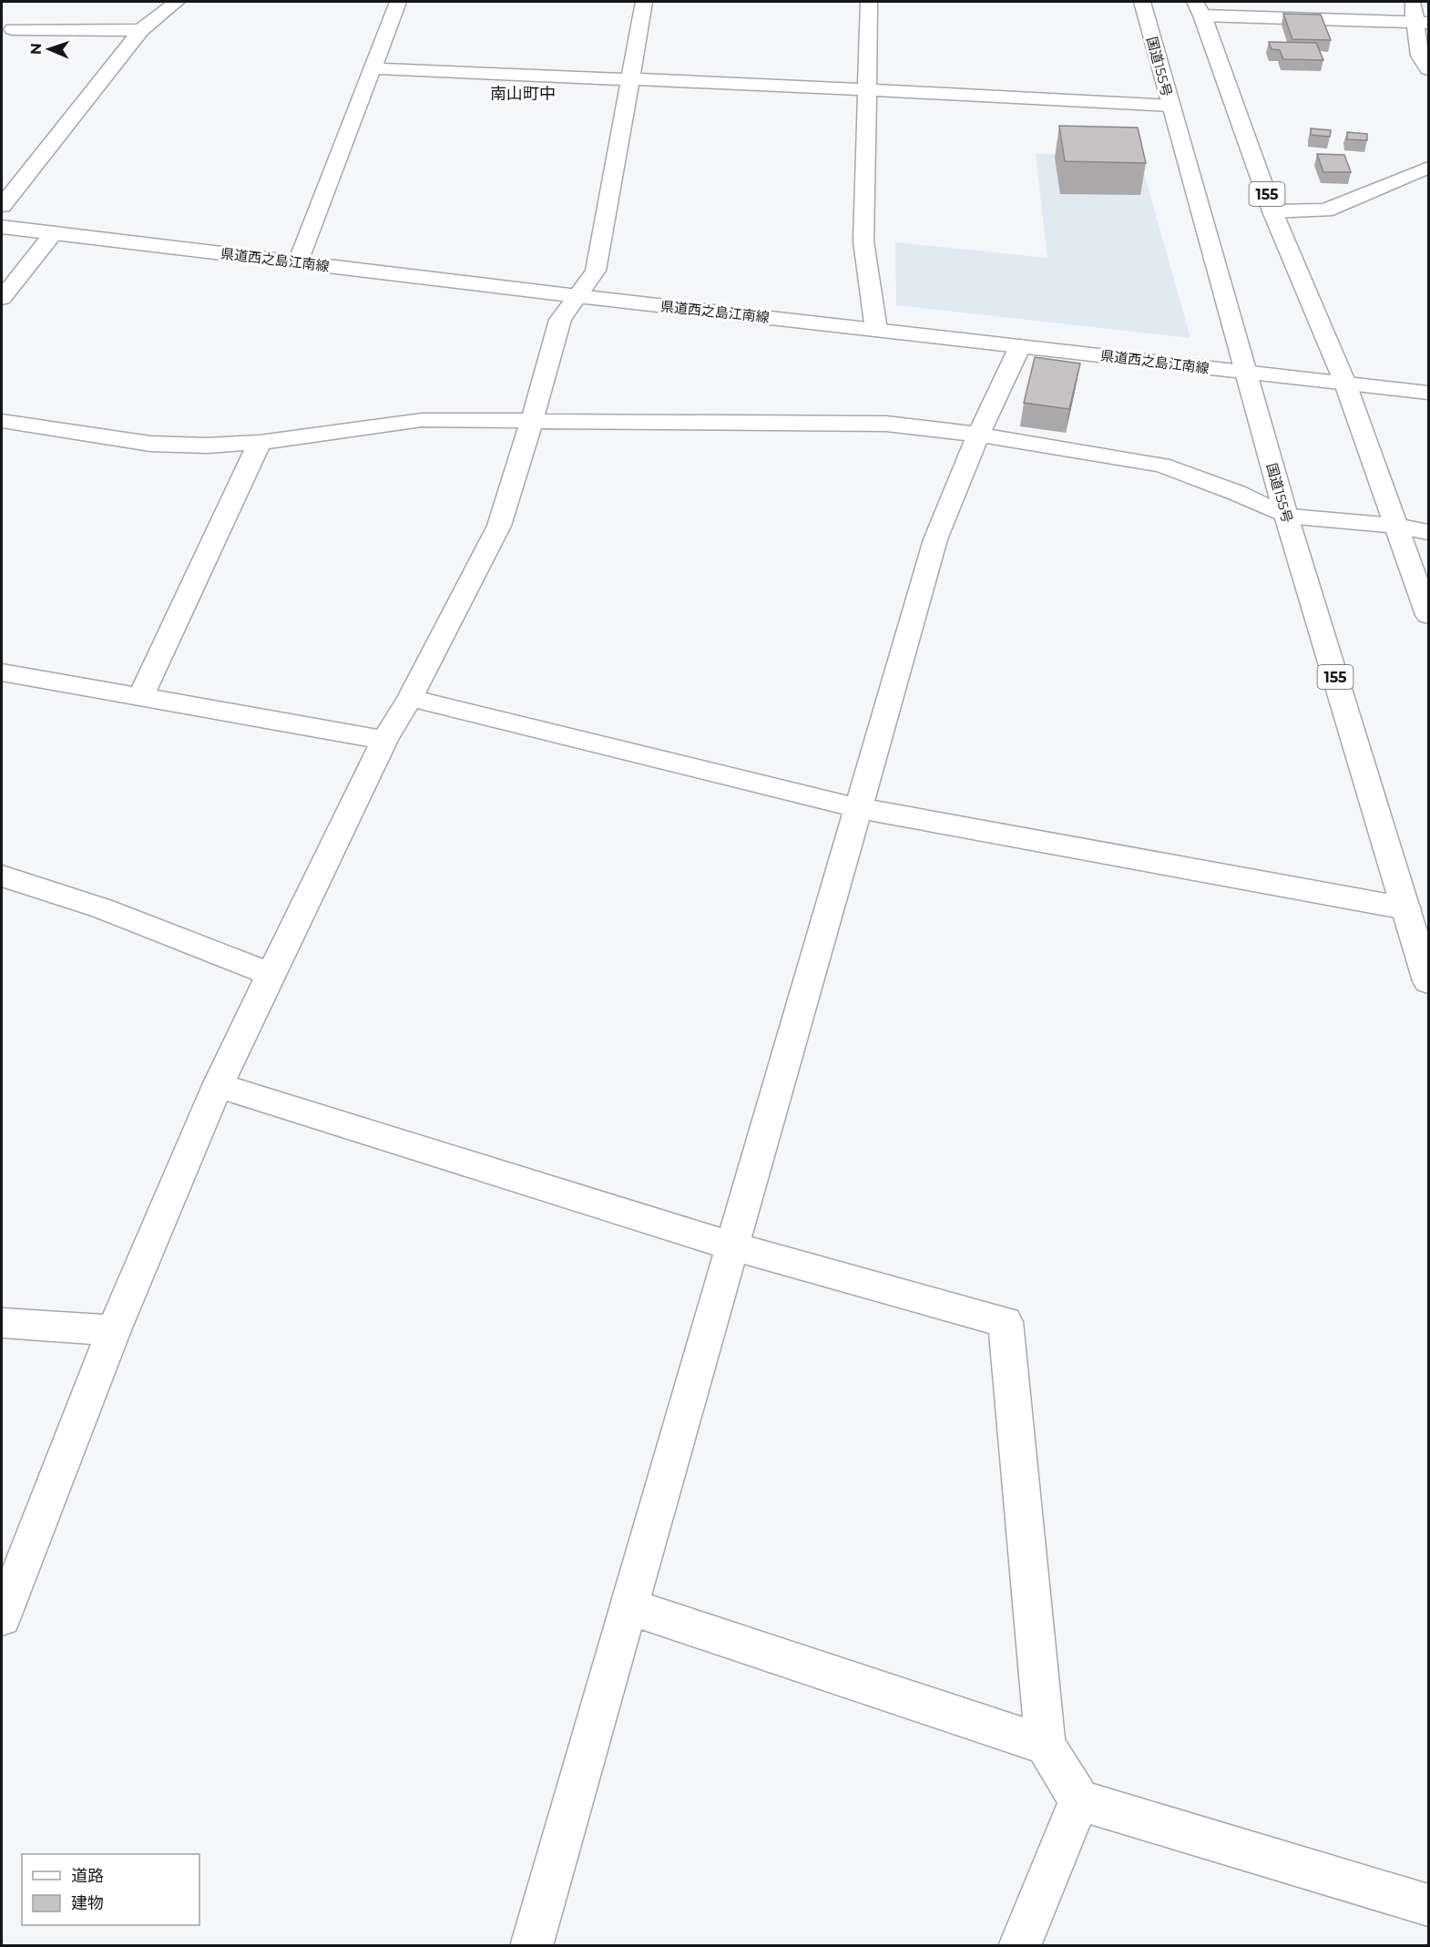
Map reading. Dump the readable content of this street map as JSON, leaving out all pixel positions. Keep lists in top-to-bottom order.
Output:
{
  "streets": {
    "main road": ["国道155号", "155", "県道西之島江南線"]
  },
  "crossings": [
    ["国道155号", "県道西之島江南線"],
    ["155", "県道西之島江南線"]
  ],
  "districts": ["南山町中"],
  "legend": ["道路", "建物"],
  "north": "left"
}
